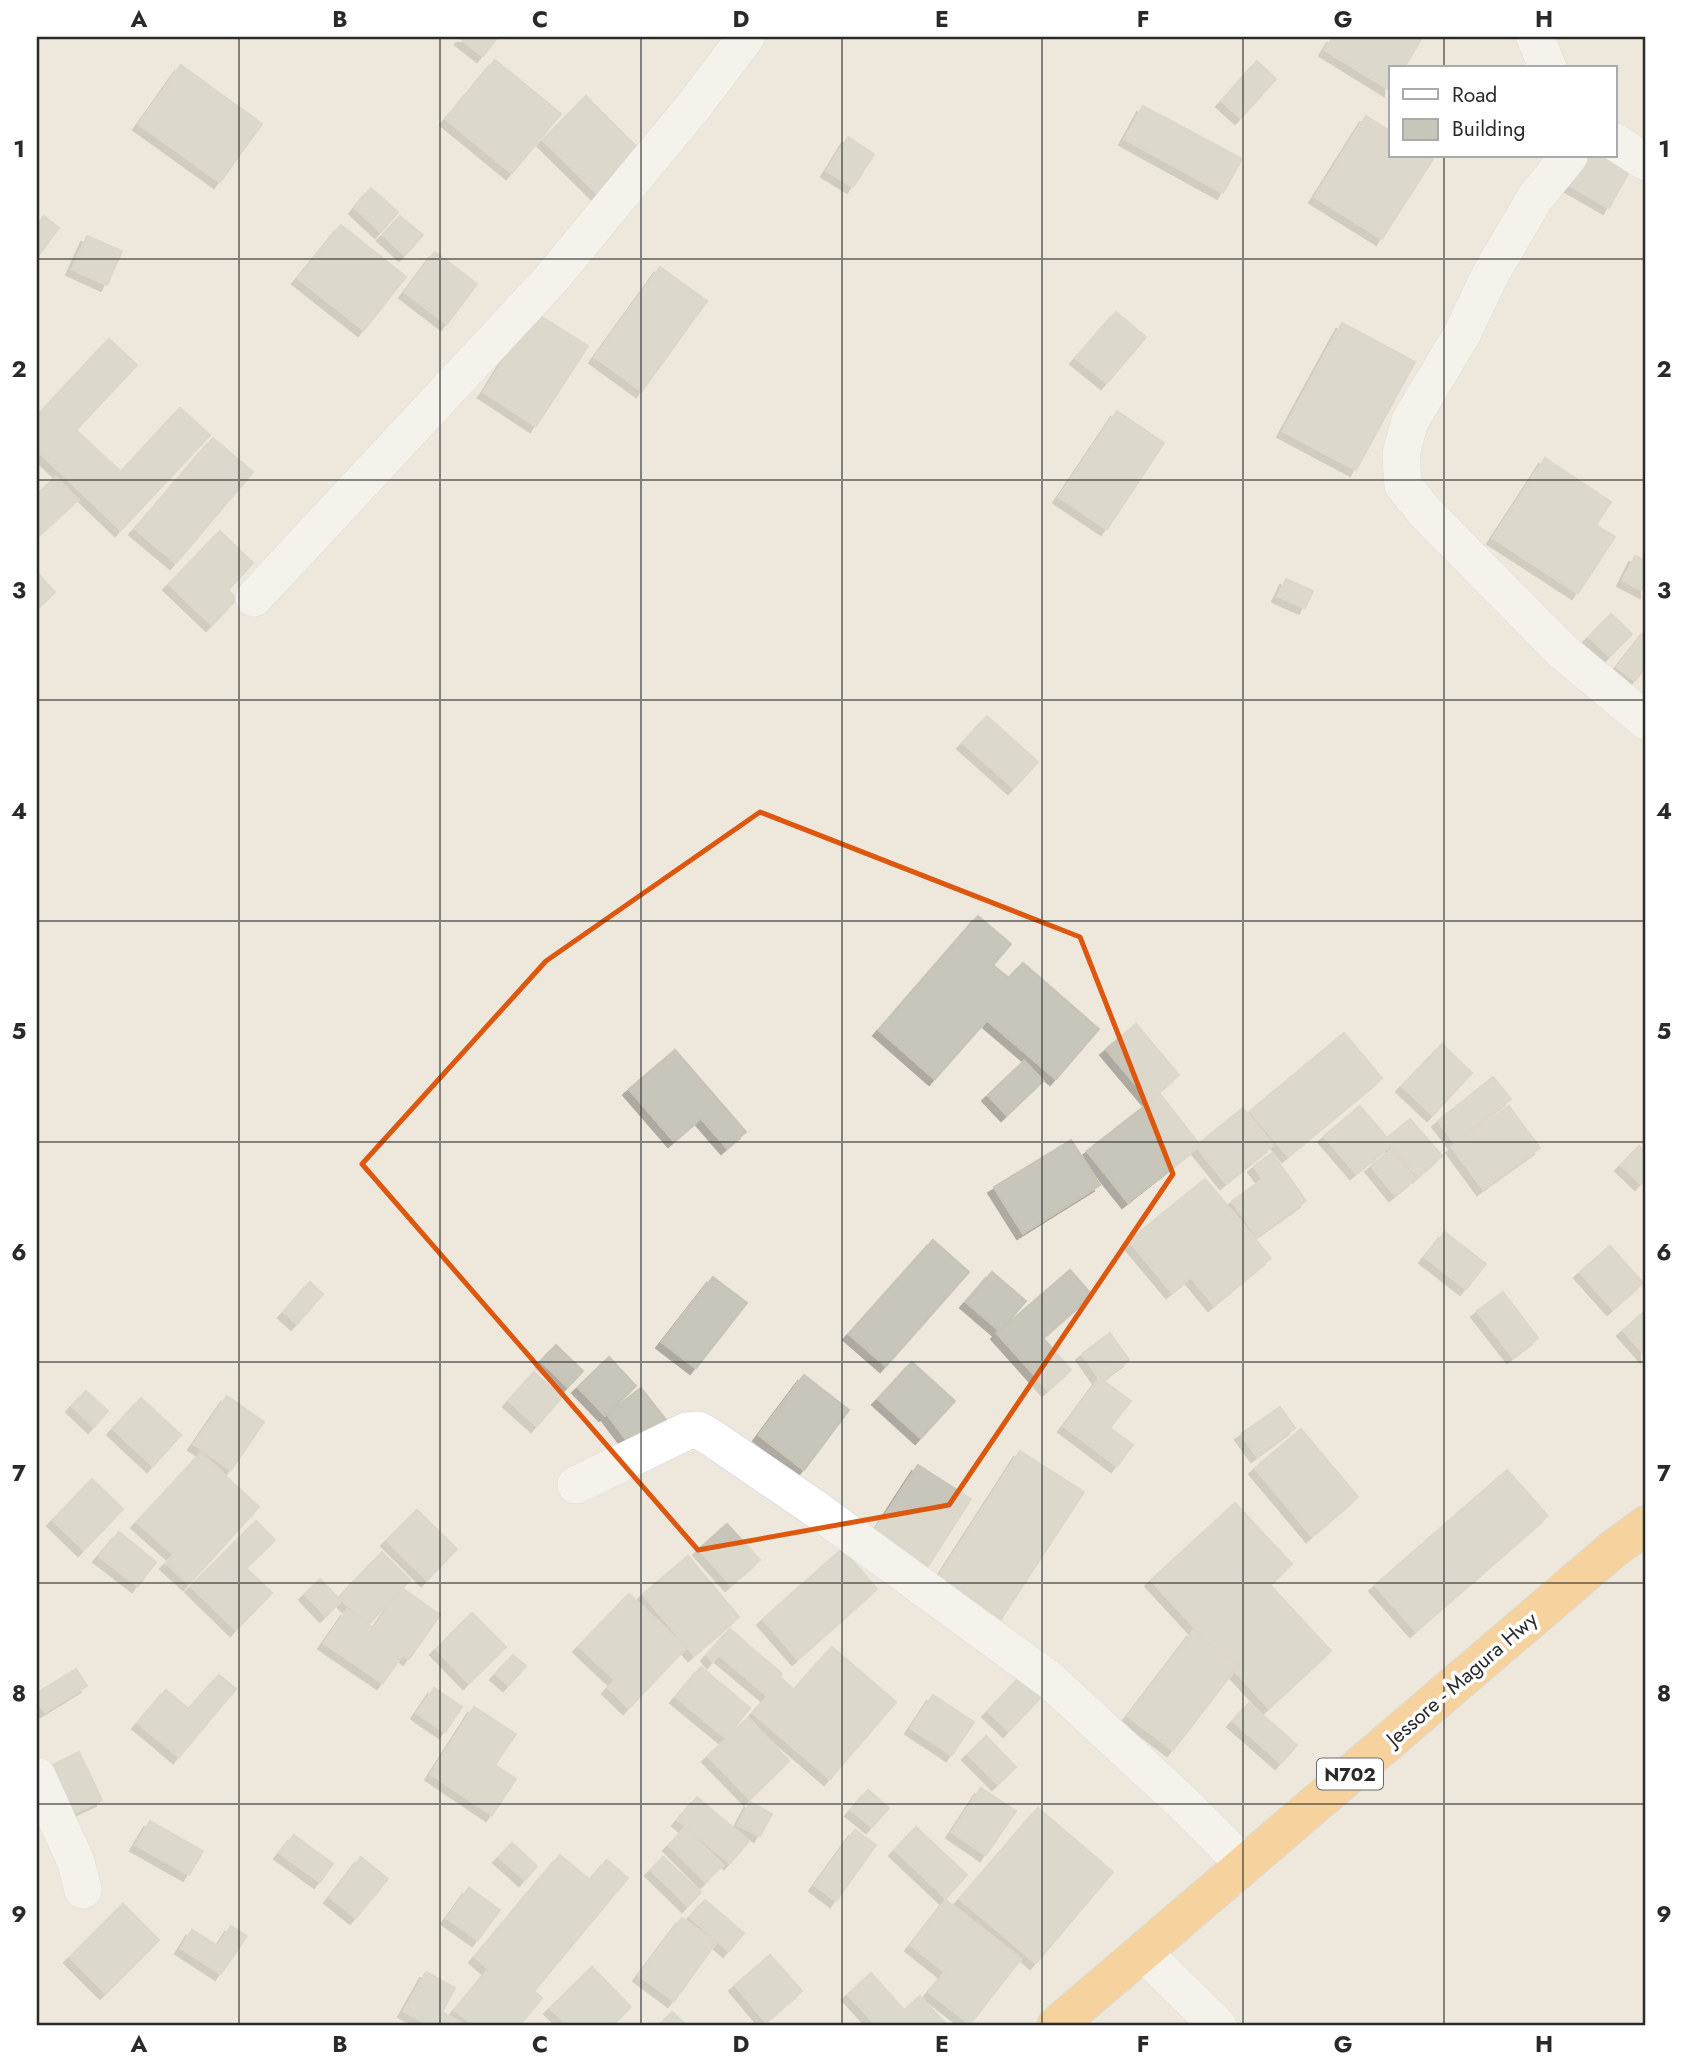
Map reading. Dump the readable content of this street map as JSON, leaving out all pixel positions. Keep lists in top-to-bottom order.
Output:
{
  "streets": {
    "highway": ["Jessore - Magura Hwy", "N702"]
  },
  "legend": ["Road", "Building"],
  "grid": {
    "columns": [
      "A",
      "B",
      "C",
      "D",
      "E",
      "F",
      "G",
      "H"
    ],
    "rows": [
      "1",
      "2",
      "3",
      "4",
      "5",
      "6",
      "7",
      "8",
      "9"
    ]
  }
}
